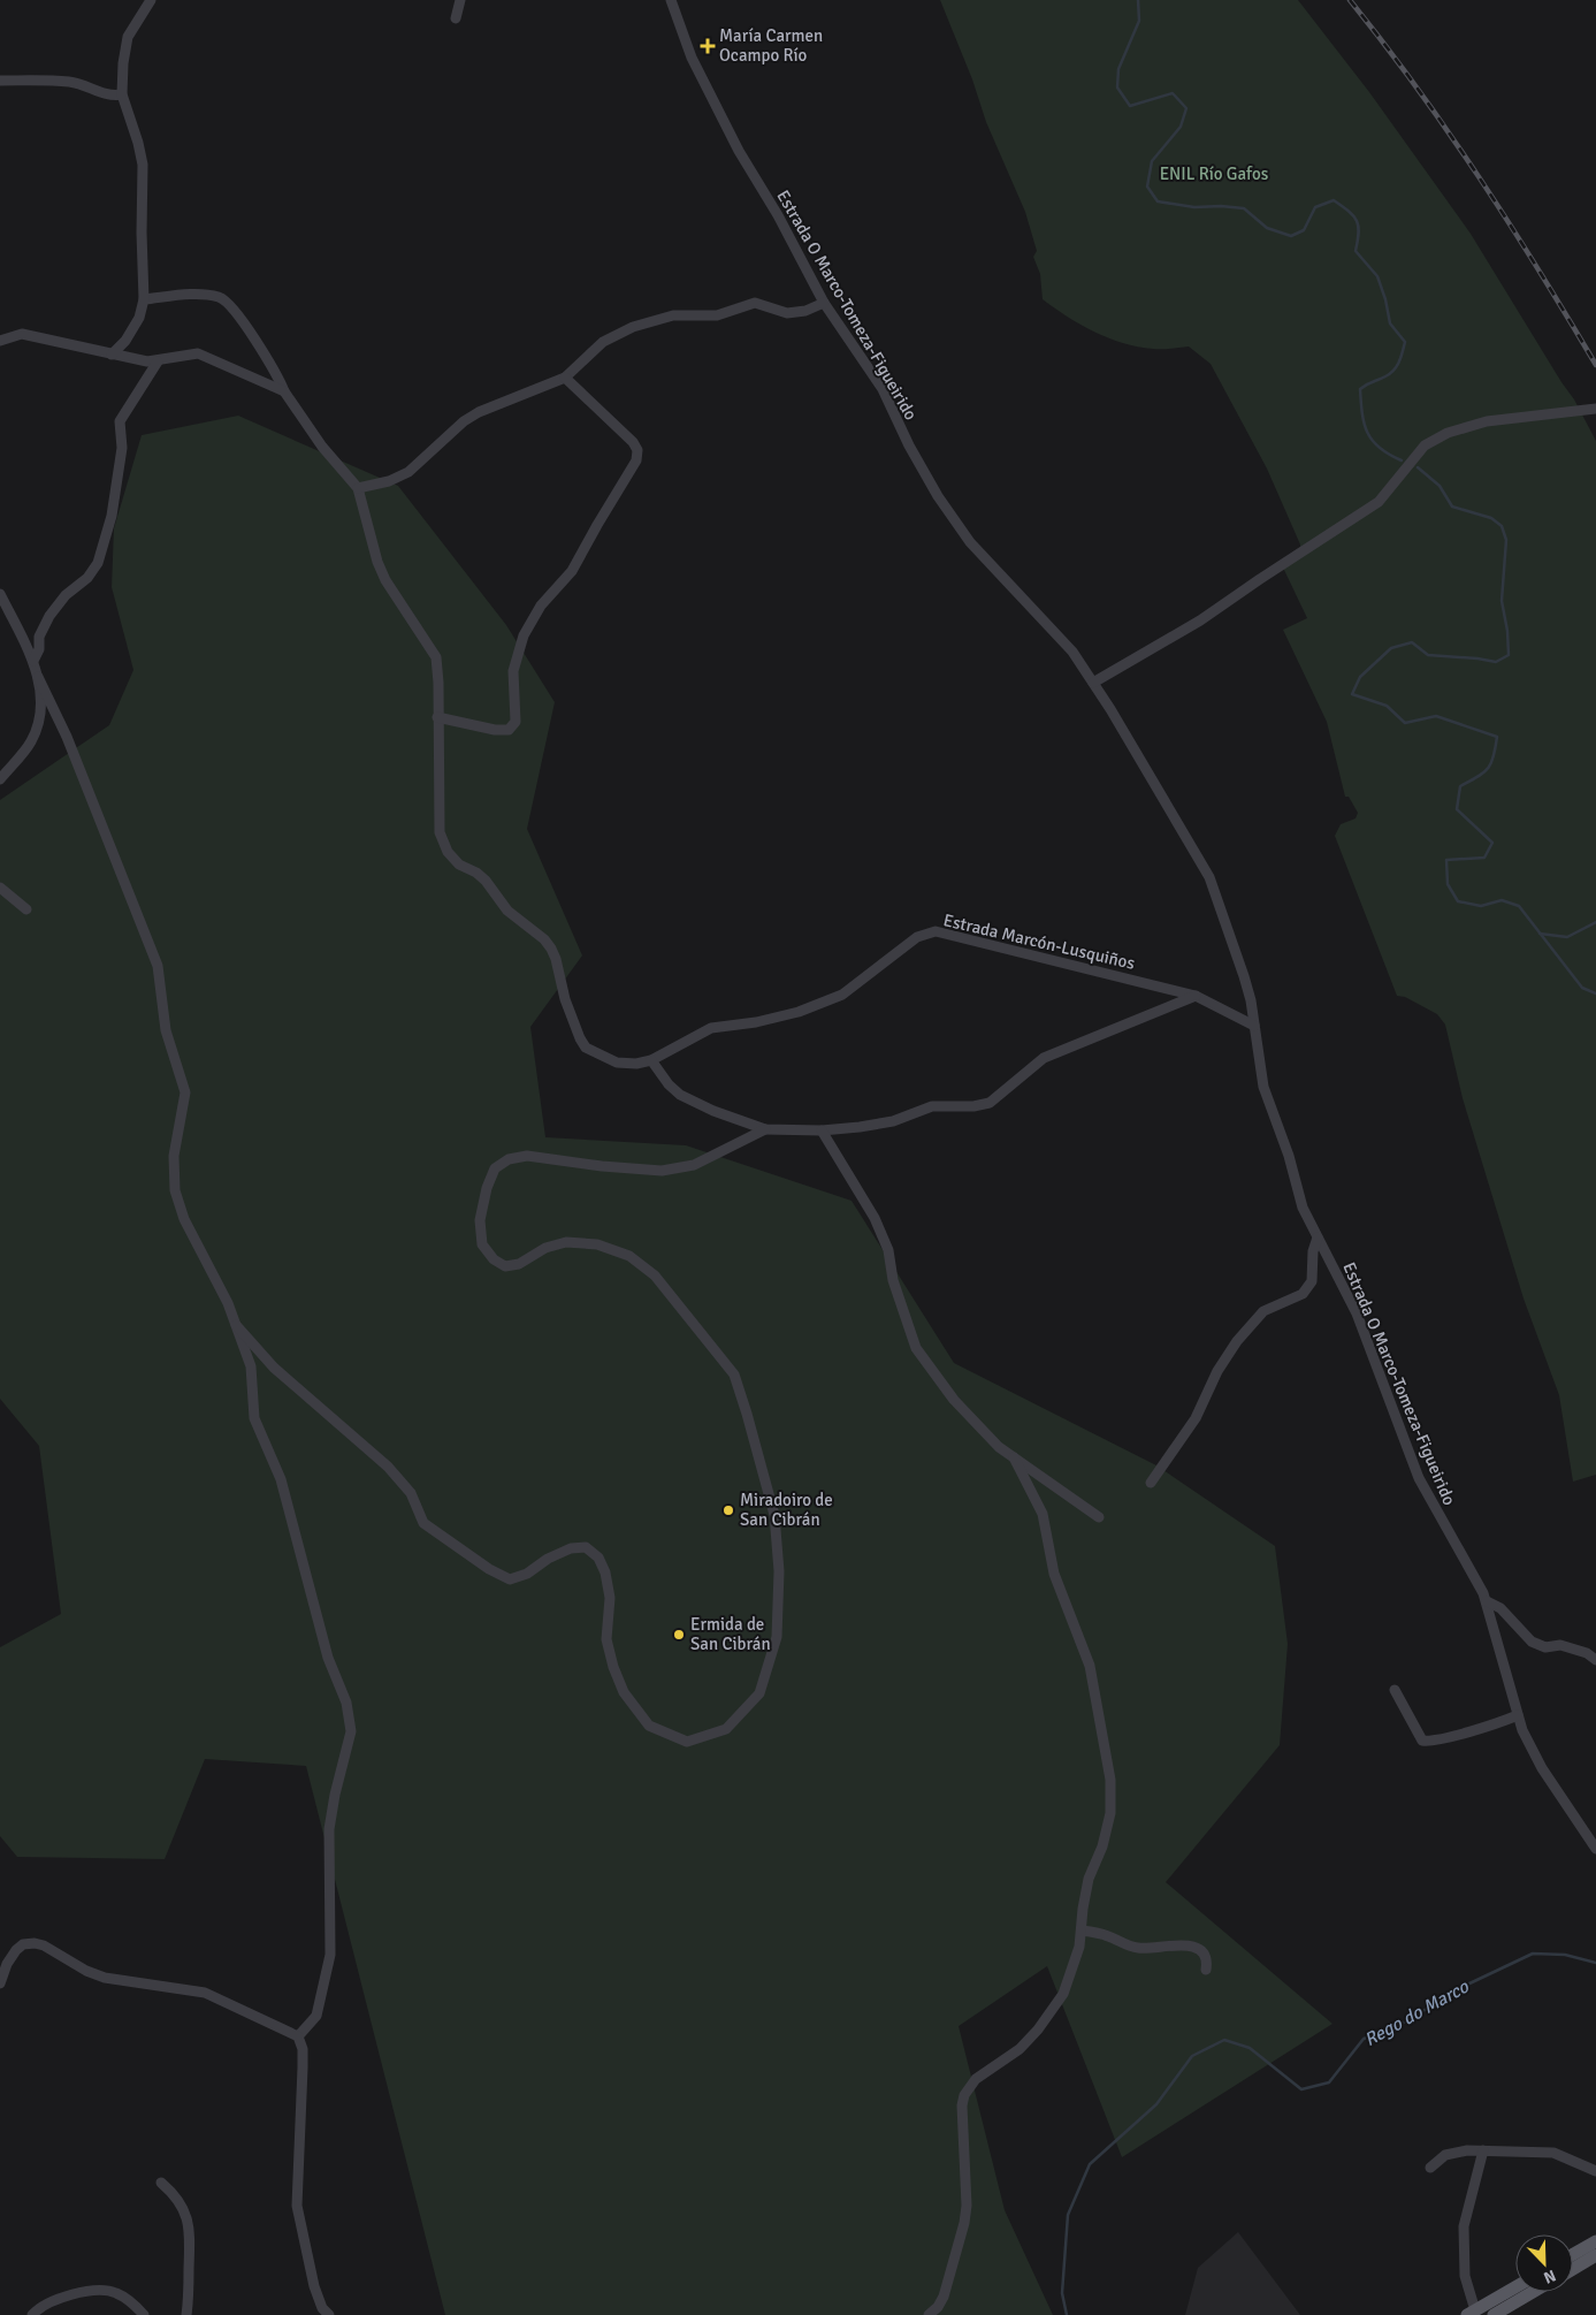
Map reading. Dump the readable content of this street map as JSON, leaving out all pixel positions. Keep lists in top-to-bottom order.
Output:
{
  "streets": {
    "street": ["Estrada O Marco-Tomeza-Figueirido", "Estrada Marcón-Lusquiños"]
  },
  "crossings": [
    ["Estrada O Marco-Tomeza-Figueirido", "Estrada Marcón-Lusquiños"]
  ],
  "water": ["Rego do Marco"],
  "parks": ["ENIL Río Gafos"],
  "places": {
    "health": ["María Carmen Ocampo Río"],
    "other": ["Miradoiro de San Cibrán", "Ermida de San Cibrán"]
  },
  "north": "bottom right"
}
